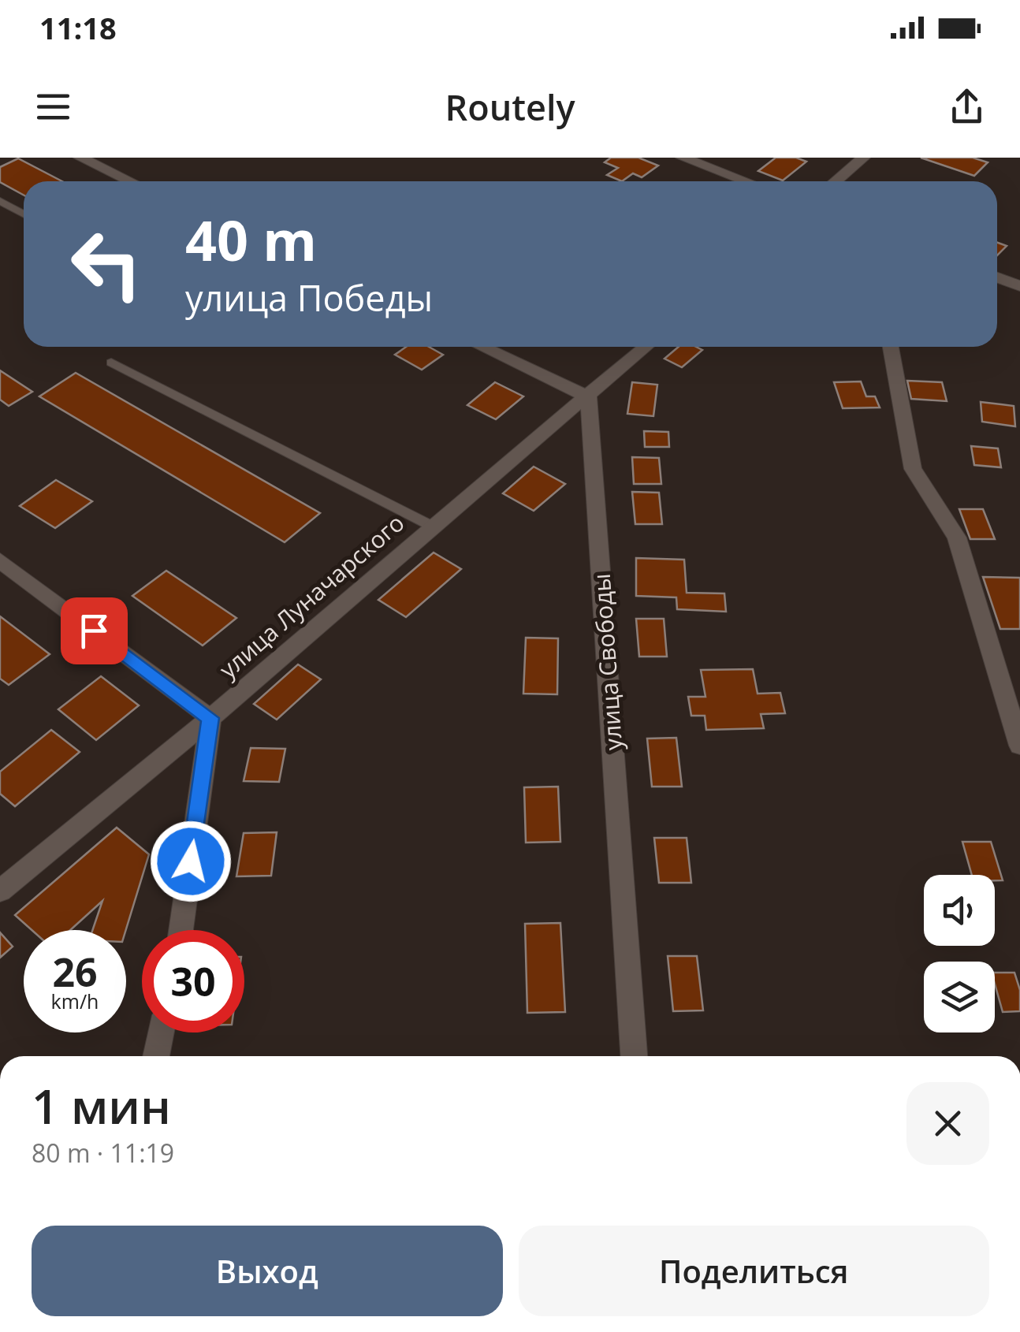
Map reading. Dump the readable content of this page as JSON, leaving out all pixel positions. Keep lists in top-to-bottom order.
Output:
{
  "streets": {
    "street": ["улица Луначарского", "улица Свободы"]
  },
  "crossings": [
    ["улица Луначарского", "улица Свободы"]
  ],
  "page": {
    "status": "11:18",
    "header": "Routely",
    "turn": ["40 m", "улица Победы"],
    "speed": "26 km/h",
    "limit": "30",
    "heading": ["1 мин", "80 m · 11:19"],
    "buttons": ["Выход", "Поделиться"]
  }
}
